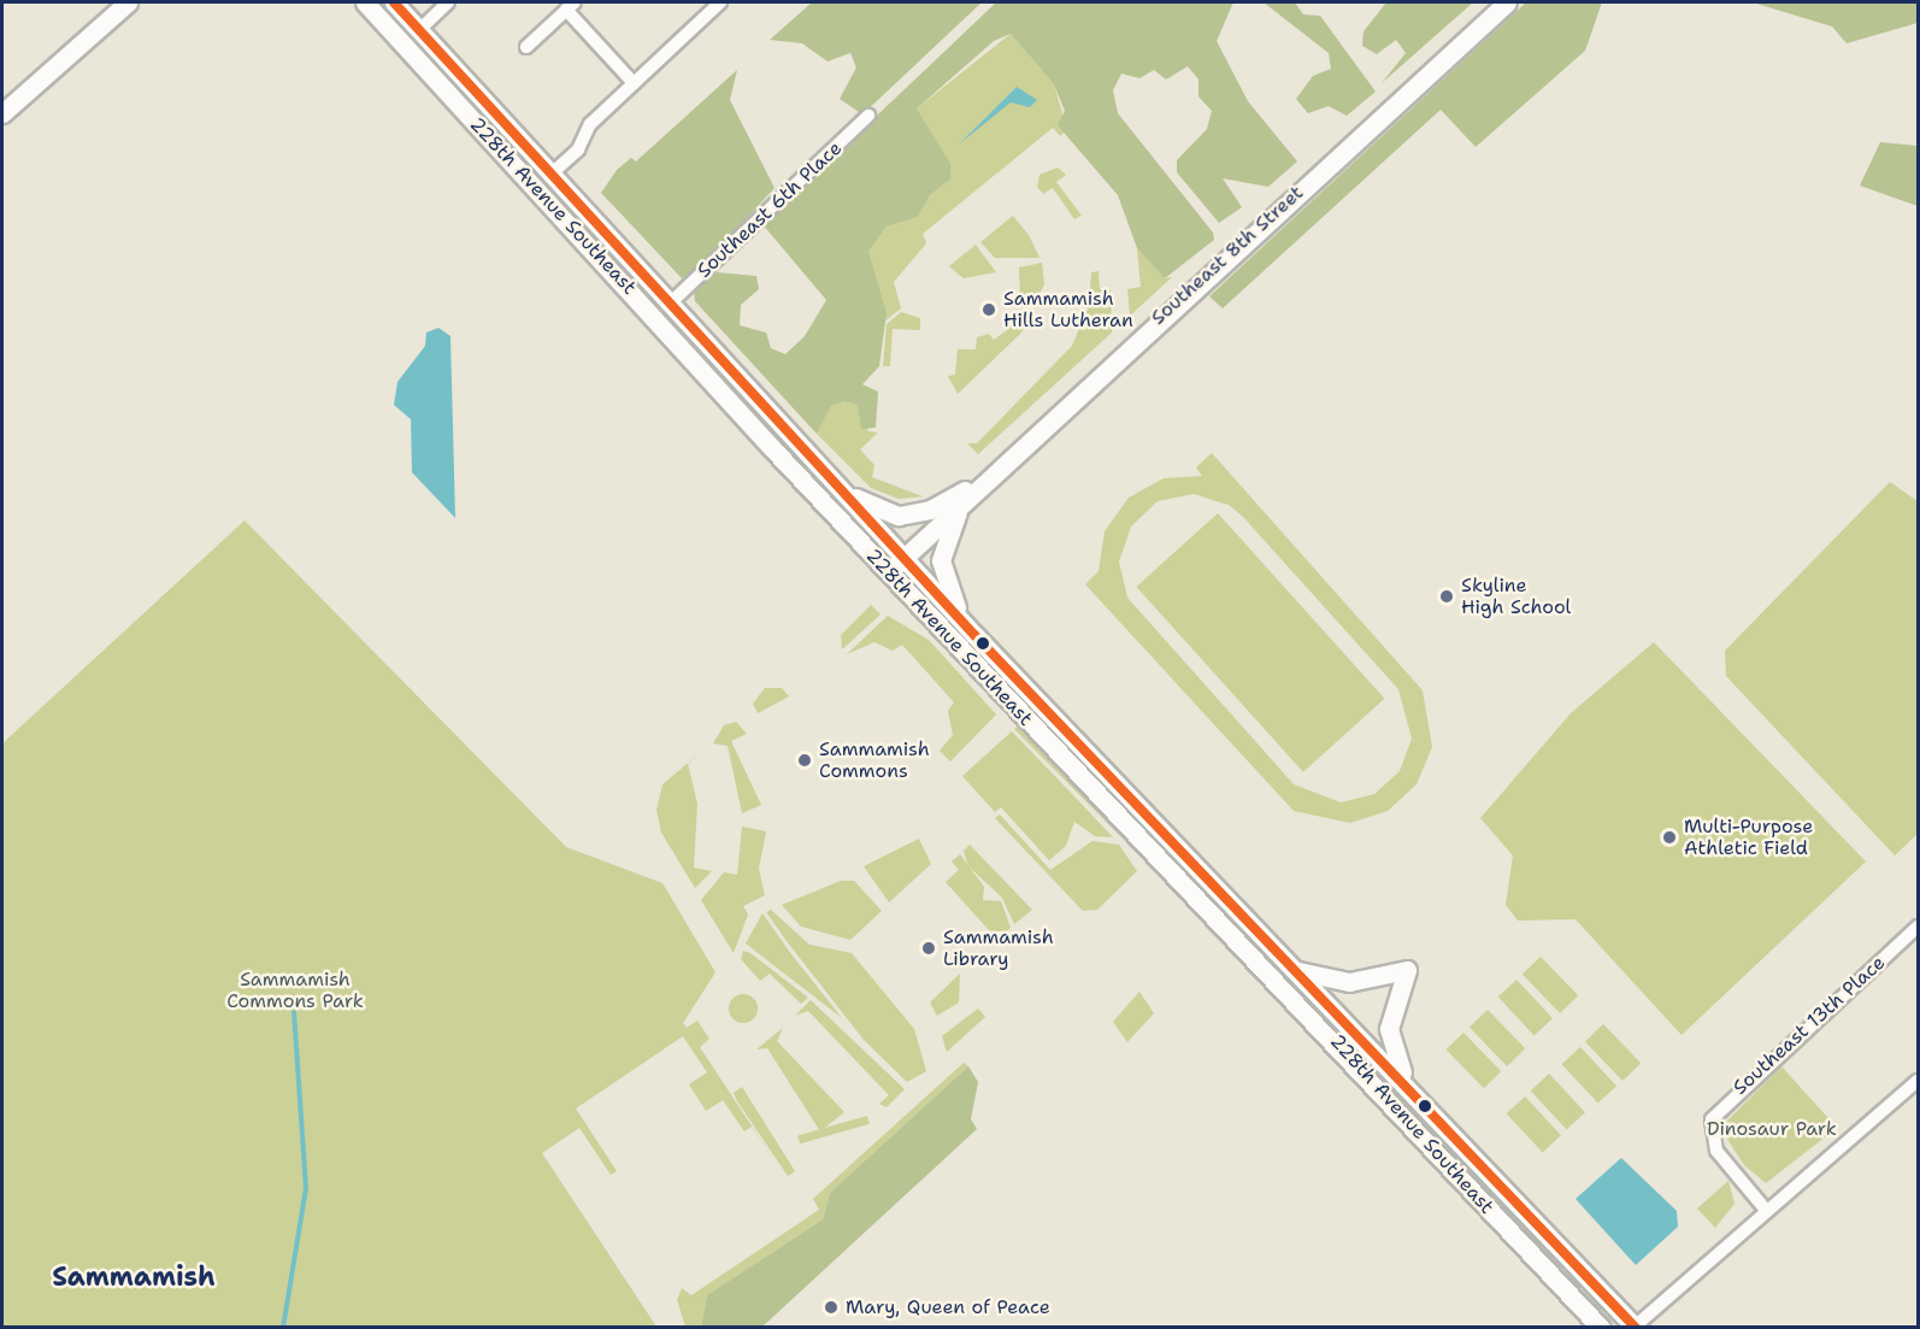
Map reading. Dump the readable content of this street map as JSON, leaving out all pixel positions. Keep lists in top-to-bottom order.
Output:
{
  "streets": {
    "main road": ["228th Avenue Southeast", "Southeast 8th Street"],
    "street": ["Southeast 6th Place", "Southeast 13th Place"]
  },
  "crossings": [
    ["228th Avenue Southeast", "Southeast 6th Place"],
    ["228th Avenue Southeast", "Southeast 8th Street"]
  ],
  "districts": ["Sammamish"],
  "parks": ["Sammamish Commons Park", "Dinosaur Park"],
  "places": [
    "Sammamish Hills Lutheran",
    "Skyline High School",
    "Sammamish Commons",
    "Multi-Purpose Athletic Field",
    "Sammamish Library",
    "Mary, Queen of Peace"
  ]
}
